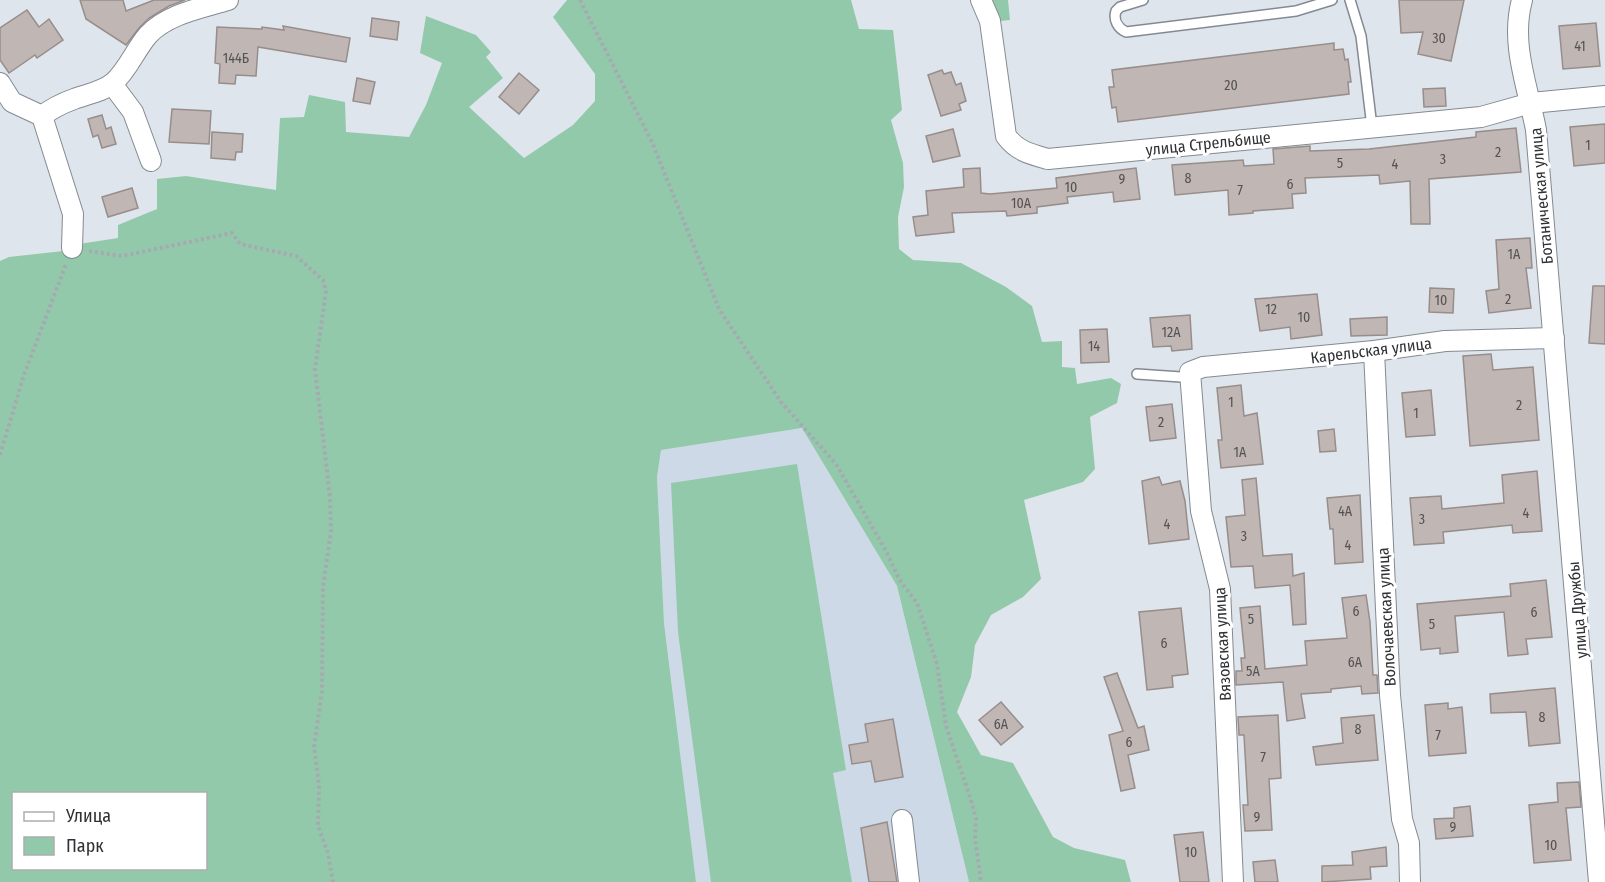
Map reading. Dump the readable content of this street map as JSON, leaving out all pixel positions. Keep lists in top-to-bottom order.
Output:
{
  "streets": {
    "street": [
      "улица Стрельбище",
      "Ботаническая улица",
      "Карельская улица",
      "улица Дружбы",
      "Волочаевская улица",
      "Вязовская улица"
    ]
  },
  "crossings": [
    ["улица Стрельбище", "Ботаническая улица"],
    ["Ботаническая улица", "Карельская улица"],
    ["Ботаническая улица", "улица Дружбы"],
    ["Карельская улица", "улица Дружбы"],
    ["Карельская улица", "Волочаевская улица"],
    ["Карельская улица", "Вязовская улица"]
  ],
  "house_numbers": [
    "30",
    "41",
    "144Б",
    "20",
    "1",
    "2",
    "3",
    "5",
    "4",
    "8",
    "9",
    "6",
    "10",
    "7",
    "10А",
    "1А",
    "2",
    "10",
    "12",
    "10",
    "12А",
    "14",
    "1",
    "2",
    "1",
    "2",
    "1А",
    "4А",
    "4",
    "3",
    "4",
    "3",
    "4",
    "6",
    "6",
    "5",
    "5",
    "6",
    "6А",
    "5А",
    "8",
    "6А",
    "8",
    "7",
    "6",
    "7",
    "9",
    "9",
    "10",
    "10"
  ],
  "legend": ["Улица", "Парк"]
}
